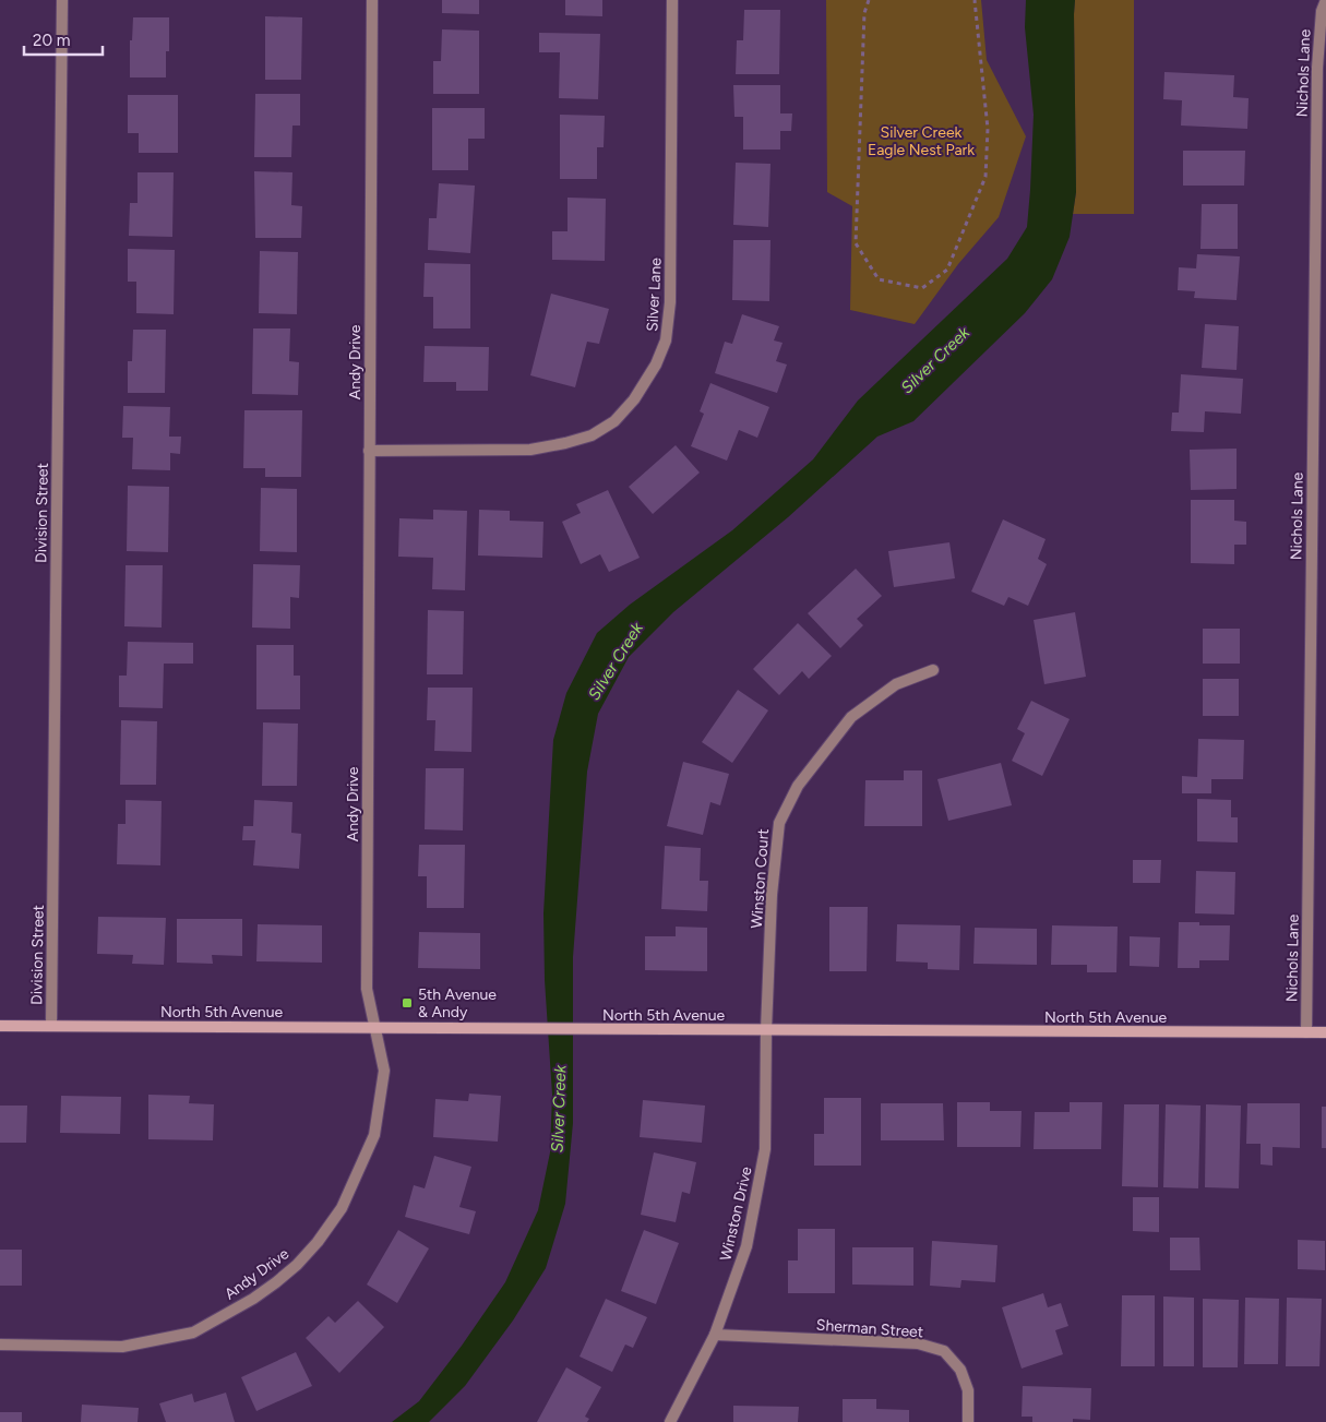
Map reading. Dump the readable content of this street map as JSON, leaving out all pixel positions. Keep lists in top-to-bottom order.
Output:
{
  "streets": {
    "street": [
      "Nichols Lane",
      "Silver Lane",
      "Andy Drive",
      "Division Street",
      "Winston Court",
      "North 5th Avenue",
      "Winston Drive",
      "Sherman Street"
    ]
  },
  "crossings": [
    ["Nichols Lane", "North 5th Avenue"],
    ["Silver Lane", "Andy Drive"],
    ["Andy Drive", "North 5th Avenue"],
    ["Division Street", "North 5th Avenue"],
    ["Winston Court", "North 5th Avenue"],
    ["Winston Court", "Winston Drive"],
    ["North 5th Avenue", "Winston Drive"],
    ["Winston Drive", "Sherman Street"]
  ],
  "water": ["Silver Creek"],
  "parks": ["Silver Creek Eagle Nest Park"],
  "places": {
    "transit": ["5th Avenue & Andy"]
  },
  "scale_bar": "20 m"
}
